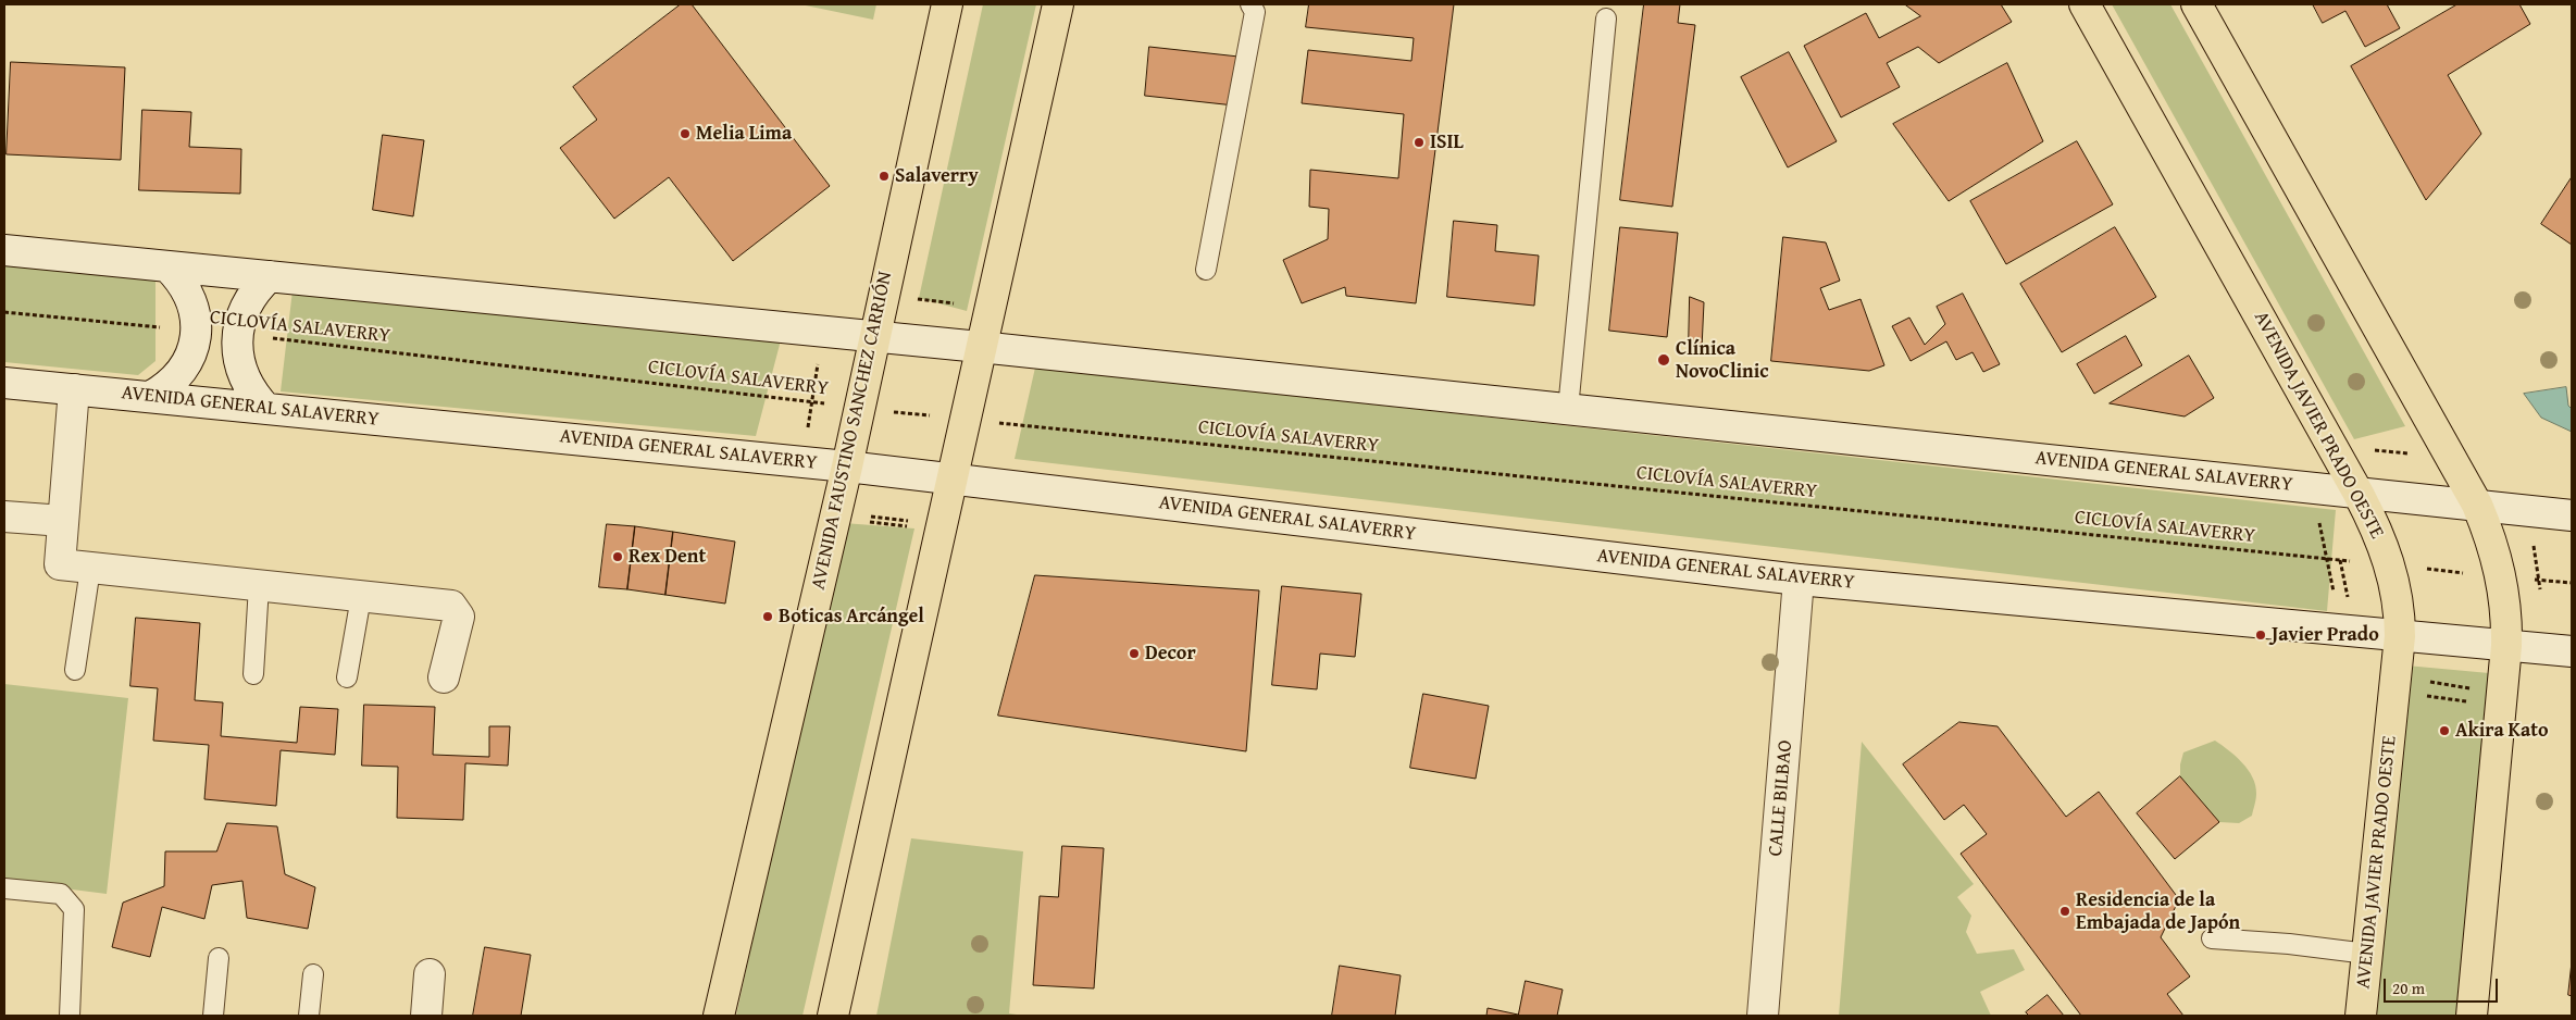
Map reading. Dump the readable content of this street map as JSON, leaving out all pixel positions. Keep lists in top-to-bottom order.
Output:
{
  "streets": {
    "main road": [
      "AVENIDA GENERAL SALAVERRY",
      "AVENIDA JAVIER PRADO OESTE",
      "AVENIDA FAUSTINO SANCHEZ CARRIÓN",
      "CALLE BILBAO"
    ],
    "path": ["CICLOVÍA SALAVERRY"]
  },
  "crossings": [
    ["CICLOVÍA SALAVERRY", "AVENIDA JAVIER PRADO OESTE"],
    ["CICLOVÍA SALAVERRY", "AVENIDA FAUSTINO SANCHEZ CARRIÓN"],
    ["AVENIDA GENERAL SALAVERRY", "AVENIDA JAVIER PRADO OESTE"],
    ["AVENIDA GENERAL SALAVERRY", "AVENIDA FAUSTINO SANCHEZ CARRIÓN"],
    ["AVENIDA GENERAL SALAVERRY", "CALLE BILBAO"]
  ],
  "places": [
    "Melia Lima",
    "ISIL",
    "Salaverry",
    "Clínica NovoClinic",
    "Rex Dent",
    "Boticas Arcángel",
    "Javier Prado",
    "Decor",
    "Akira Kato",
    "Residencia de la Embajada de Japón"
  ],
  "scale_bar": "20 m"
}
